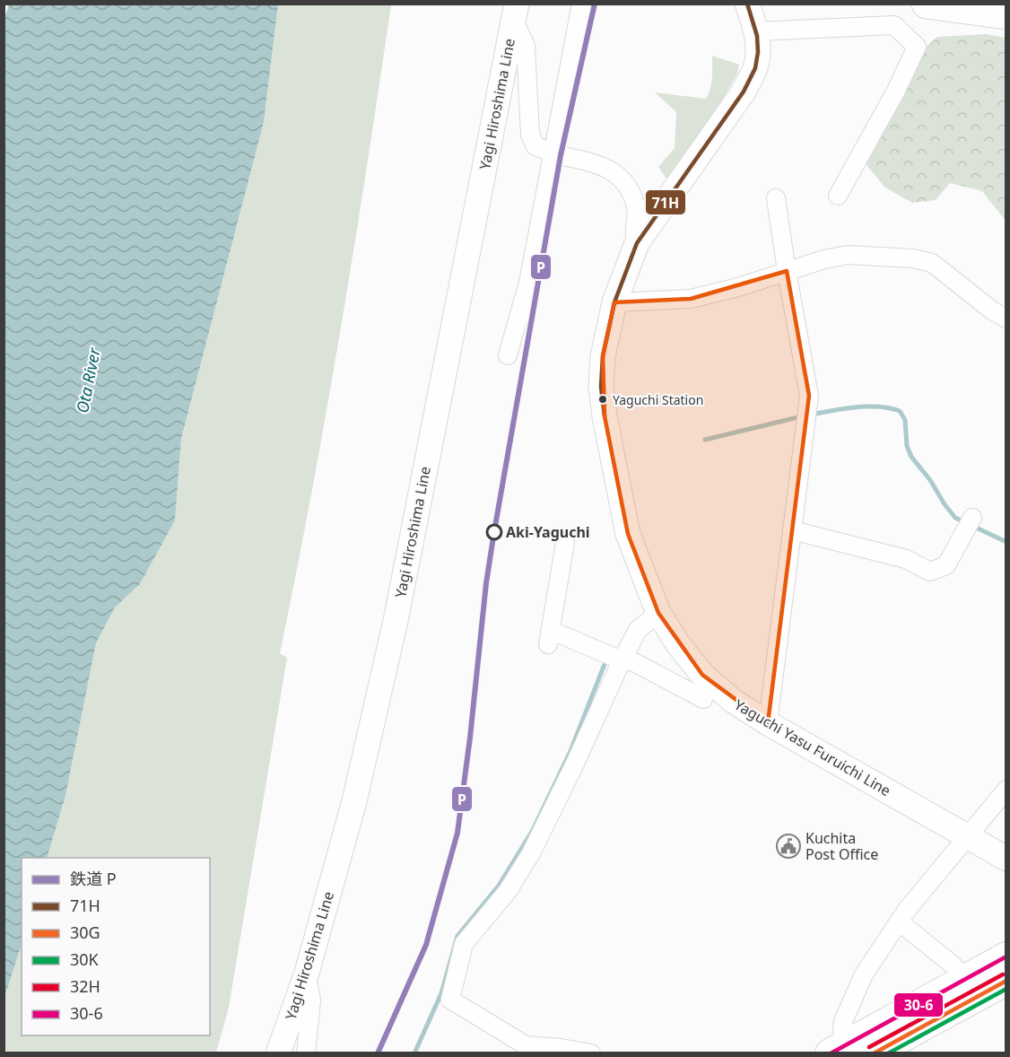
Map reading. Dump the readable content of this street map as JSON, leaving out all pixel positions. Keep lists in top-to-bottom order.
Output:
{
  "streets": {
    "main road": ["Yagi Hiroshima Line", "Yaguchi Yasu Furuichi Line"]
  },
  "water": ["Ota River"],
  "places": {
    "other": ["Yaguchi Station", "Aki-Yaguchi"],
    "public building": ["Kuchita Post Office"]
  },
  "lines": [
    "rail line P",
    "transit line 71H",
    "transit line 30-6",
    "transit line 32H",
    "transit line 30G",
    "transit line 30K"
  ],
  "legend": [
    "鉄道 P",
    "71H",
    "30G",
    "30K",
    "32H",
    "30-6"
  ]
}
